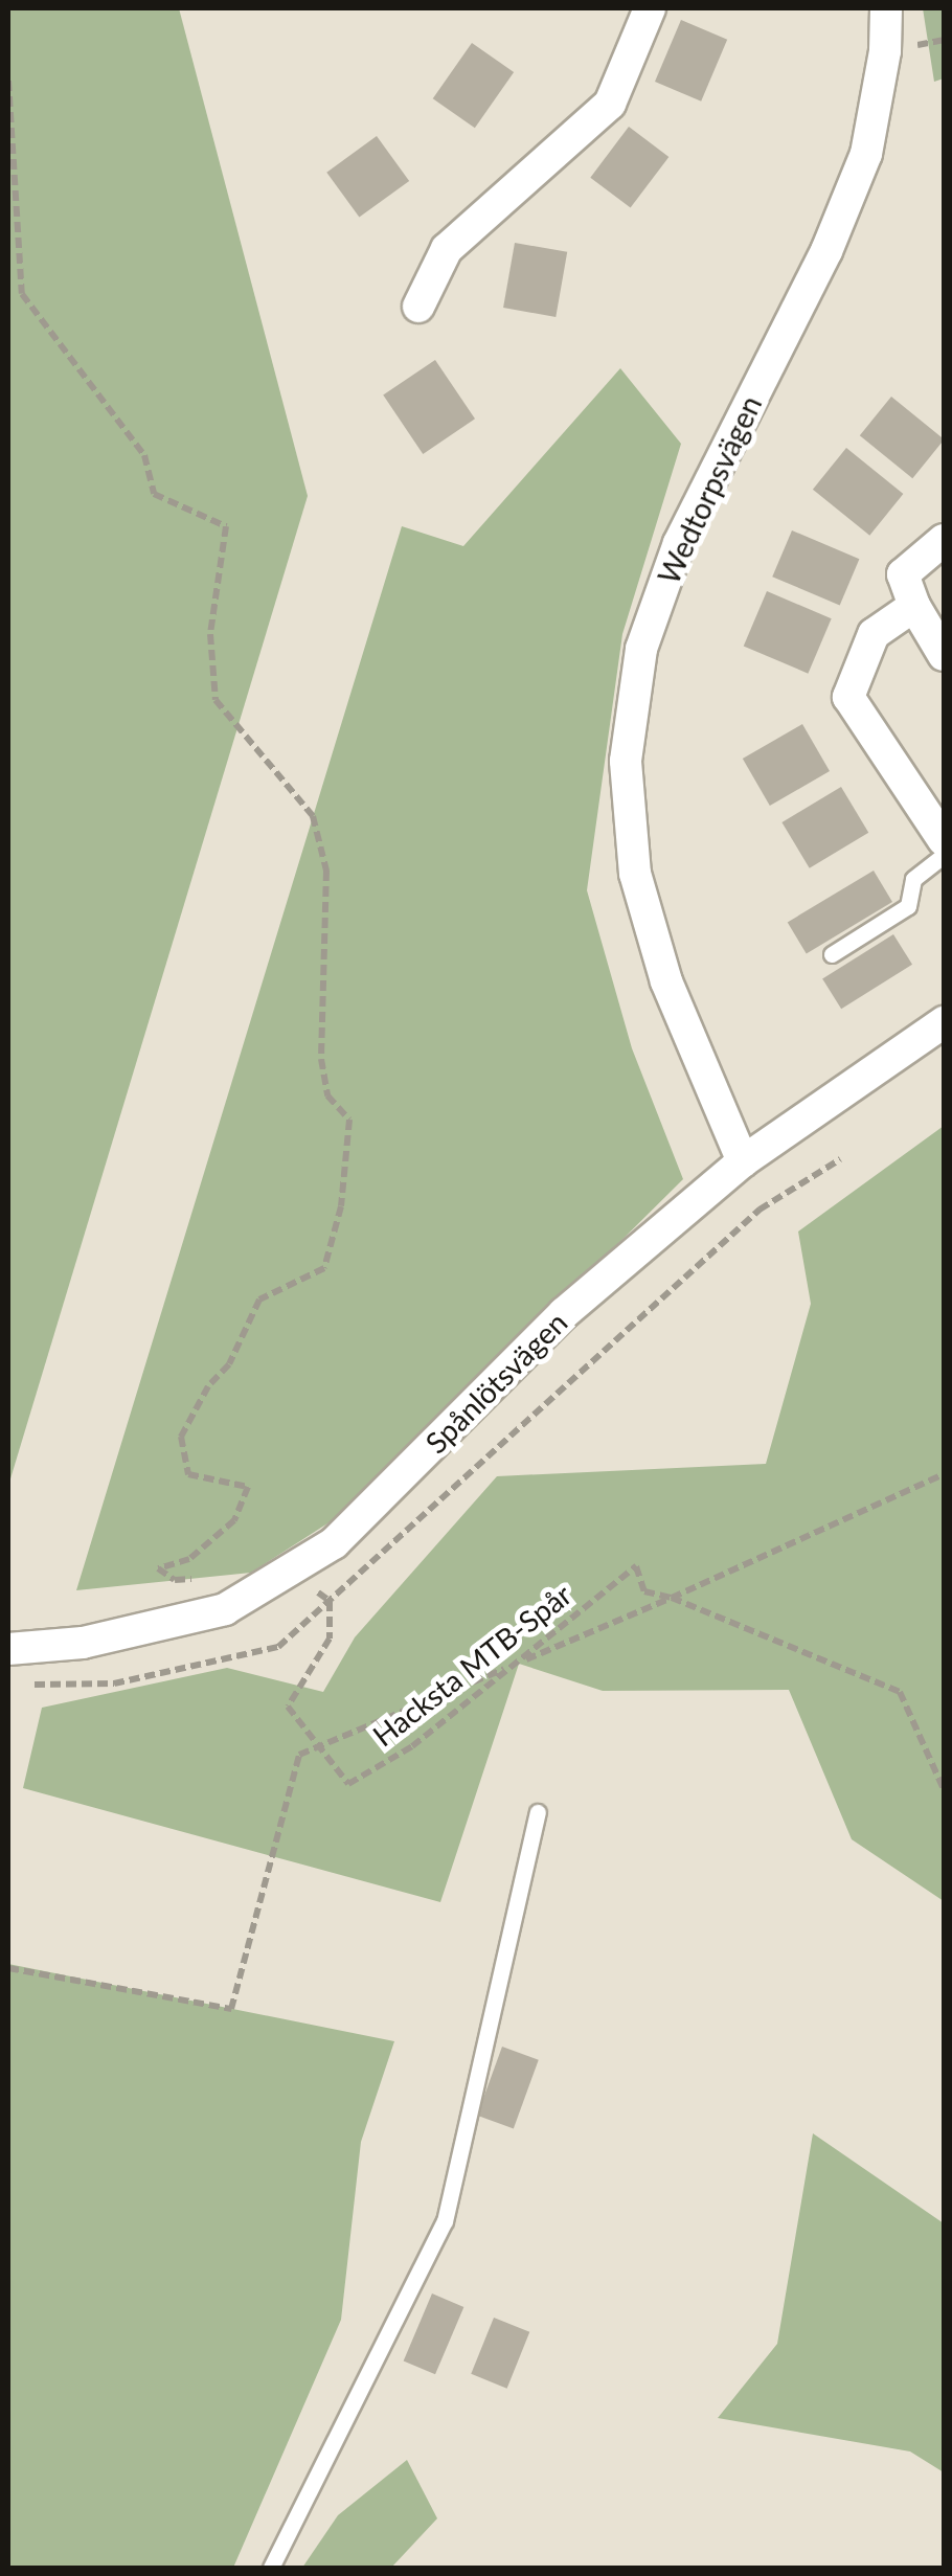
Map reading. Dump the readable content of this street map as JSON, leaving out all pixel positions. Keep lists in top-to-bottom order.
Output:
{
  "streets": {
    "street": ["Wedtorpsvägen", "Spånlötsvägen"],
    "path": ["Hacksta MTB-Spår"]
  },
  "crossings": [
    ["Wedtorpsvägen", "Spånlötsvägen"],
    ["Spånlötsvägen", "Hacksta MTB-Spår"]
  ]
}
